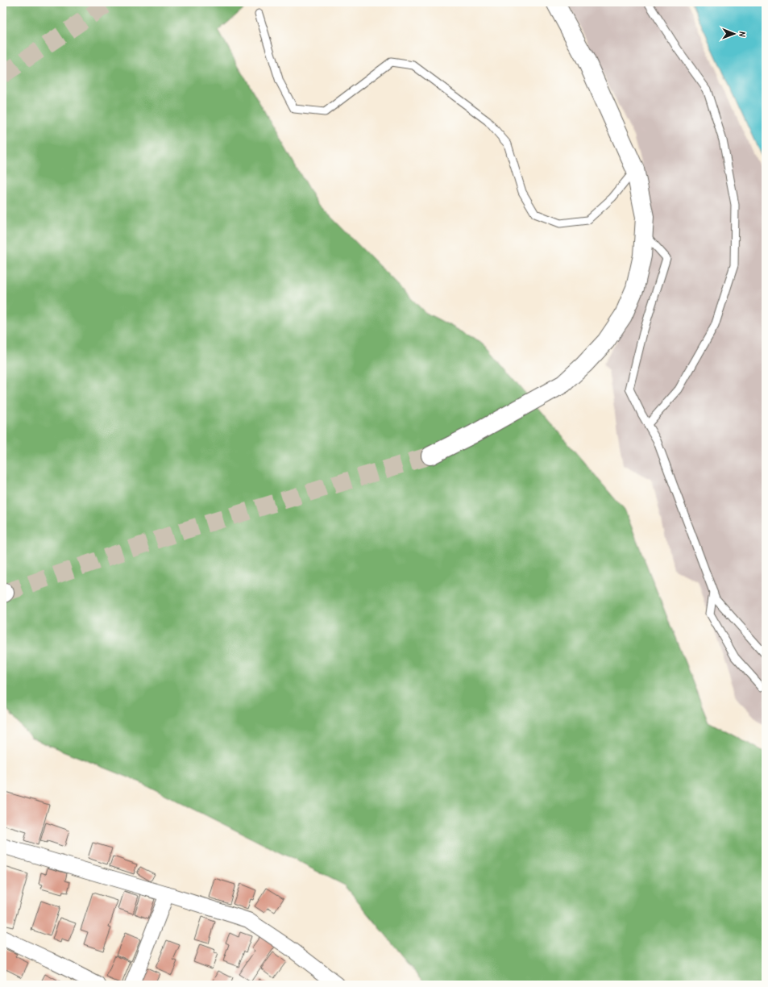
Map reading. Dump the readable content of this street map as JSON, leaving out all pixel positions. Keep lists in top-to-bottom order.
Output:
{
  "north": "right"
}
